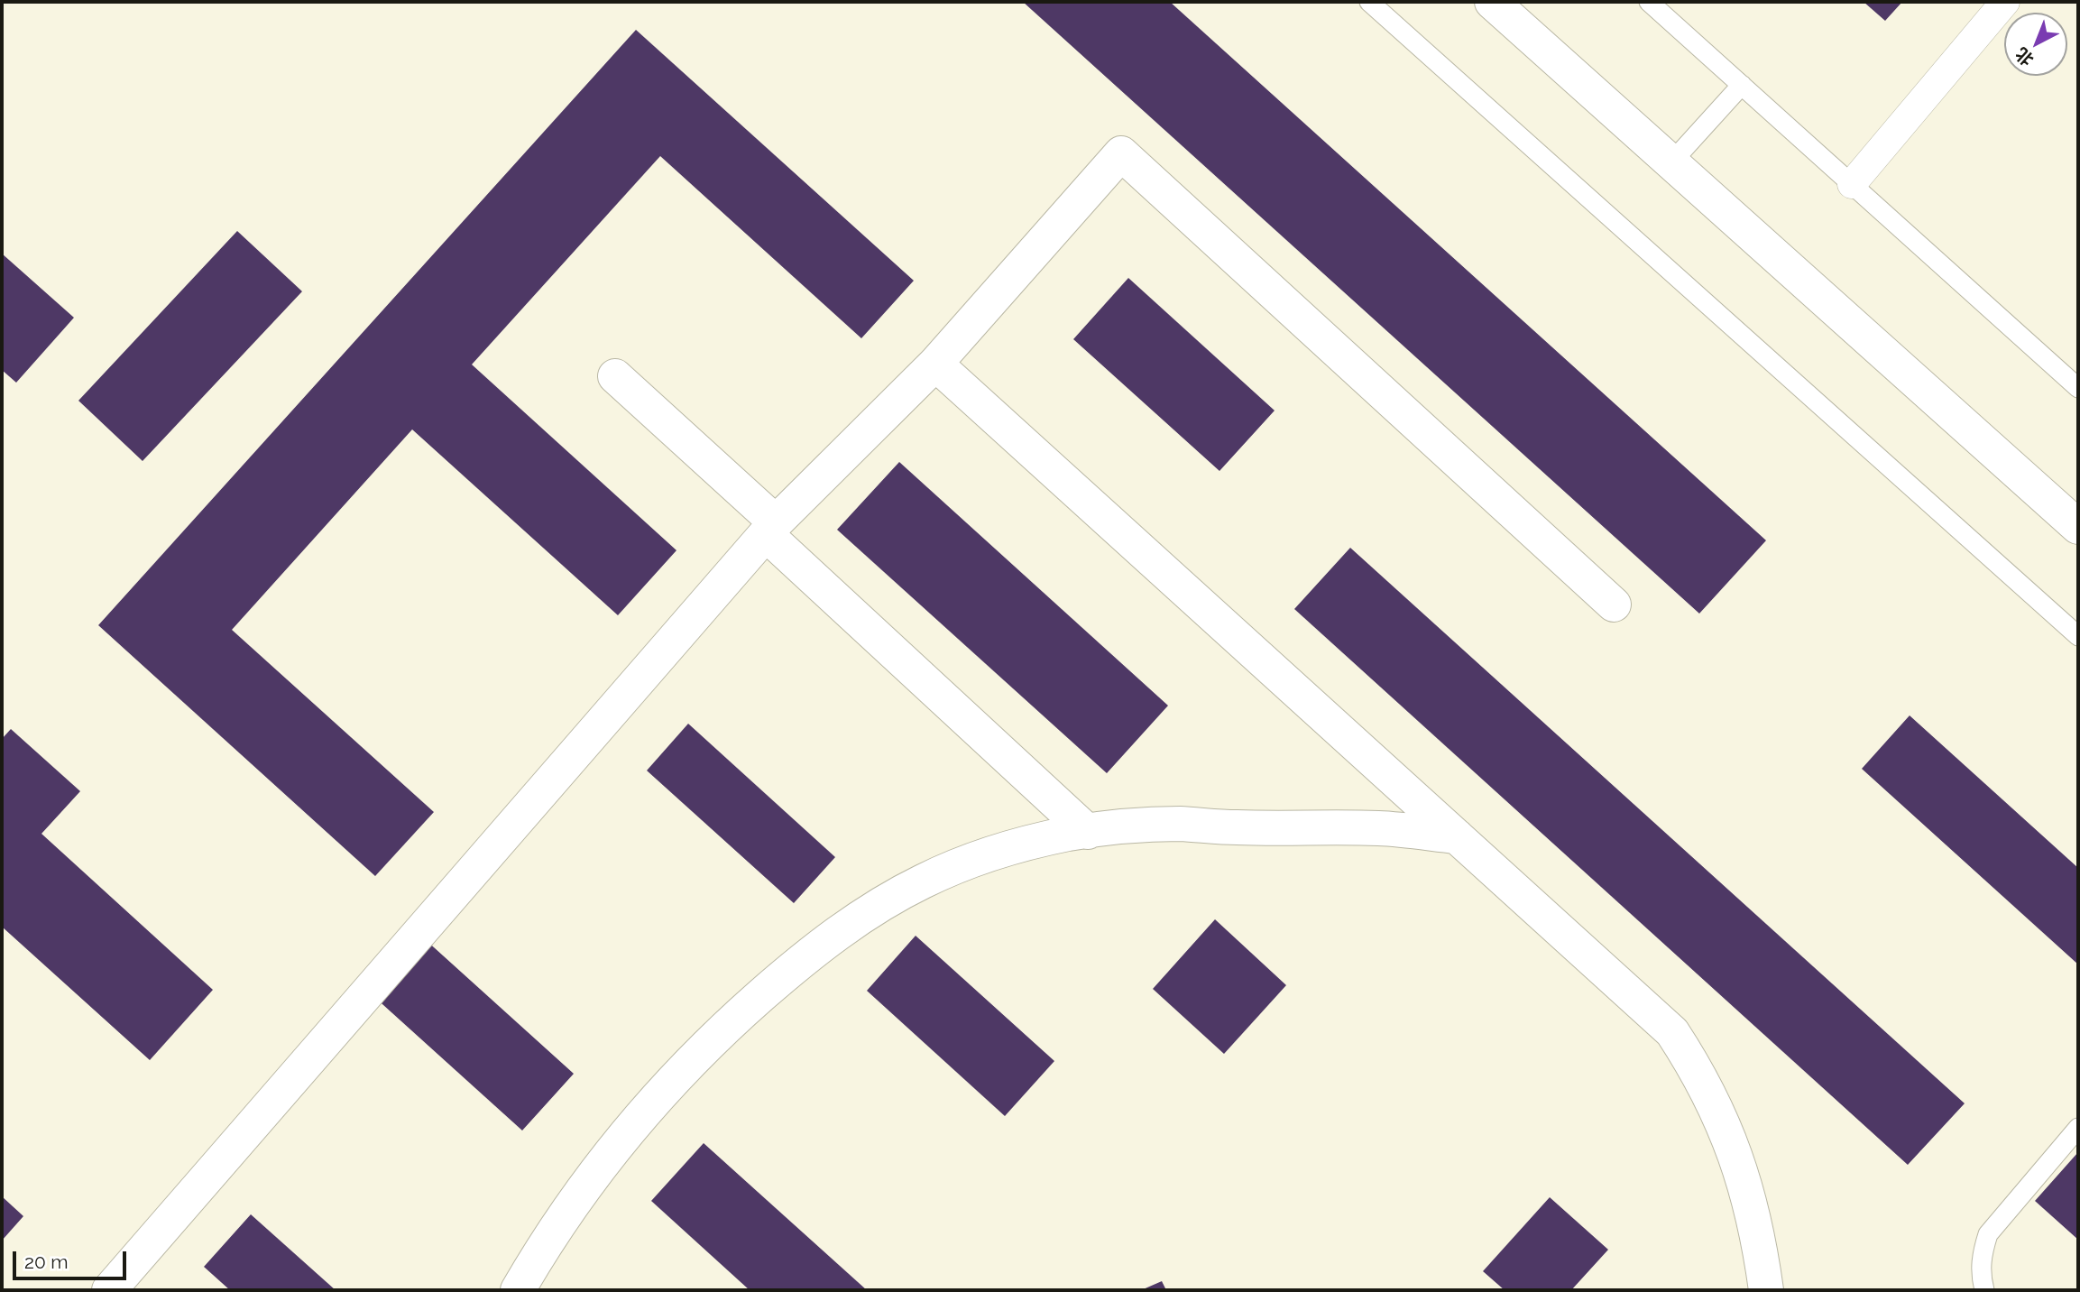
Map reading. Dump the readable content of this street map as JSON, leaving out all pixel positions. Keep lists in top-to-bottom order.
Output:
{
  "scale_bar": "20 m",
  "north": "bottom left"
}
